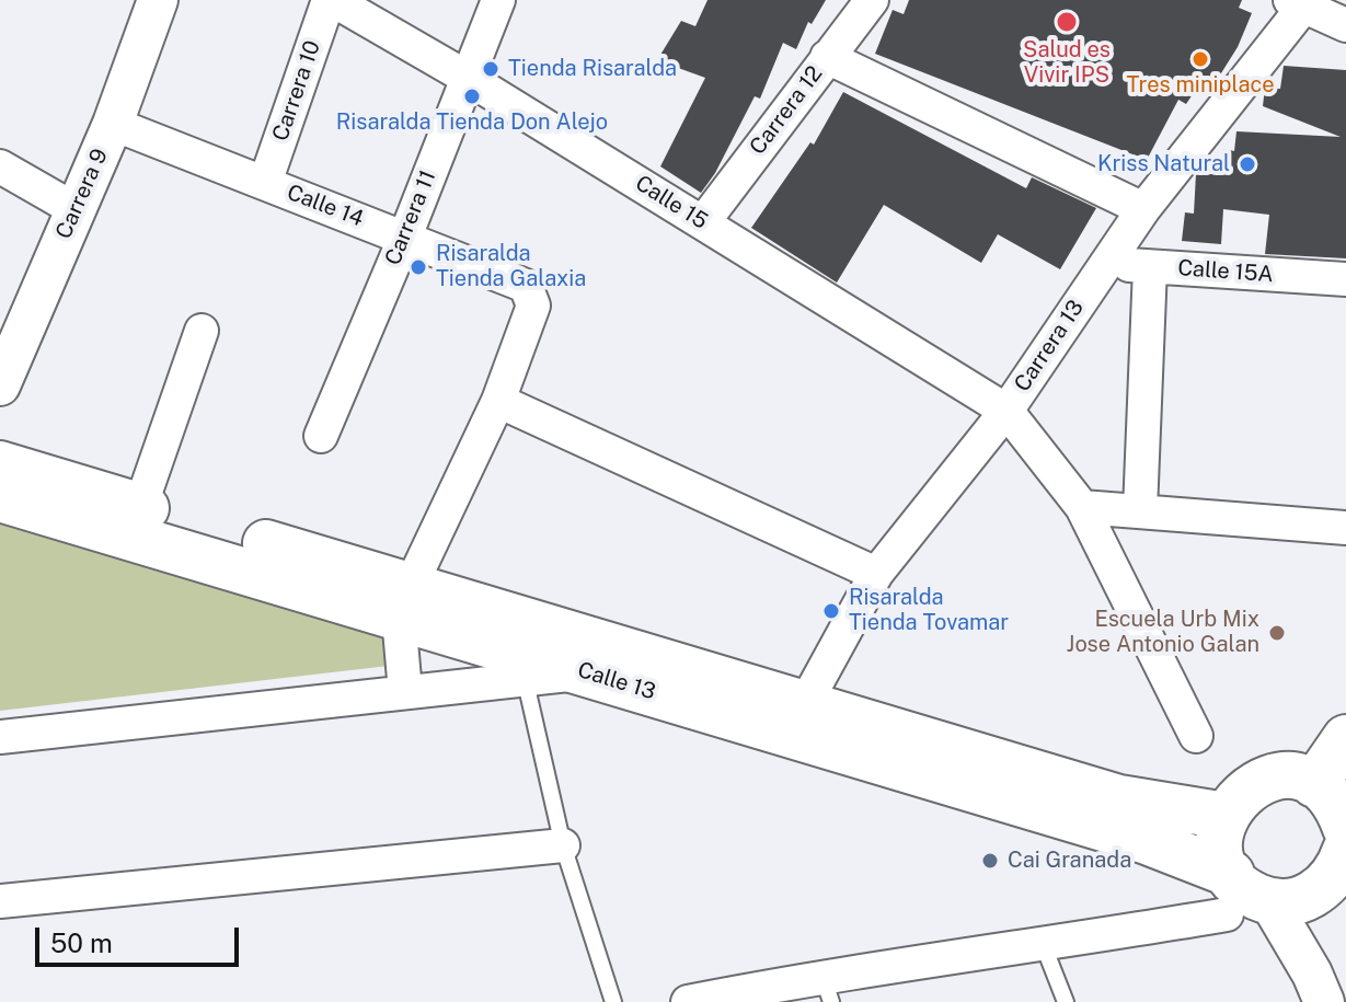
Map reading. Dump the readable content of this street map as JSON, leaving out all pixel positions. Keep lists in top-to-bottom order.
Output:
{
  "streets": {
    "main road": ["Calle 13"],
    "street": [
      "Carrera 10",
      "Carrera 12",
      "Carrera 9",
      "Calle 15",
      "Calle 14",
      "Carrera 11",
      "Calle 15A",
      "Carrera 13"
    ]
  },
  "crossings": [
    ["Carrera 10", "Calle 15"],
    ["Carrera 10", "Calle 14"],
    ["Carrera 12", "Calle 15"],
    ["Carrera 9", "Calle 14"],
    ["Calle 15", "Carrera 11"],
    ["Calle 15", "Carrera 13"],
    ["Calle 14", "Carrera 11"],
    ["Calle 15A", "Carrera 13"],
    ["Carrera 13", "Calle 13"]
  ],
  "places": [
    "Salud es Vivir IPS",
    "Tres miniplace",
    "Tienda Risaralda",
    "Risaralda Tienda Don Alejo",
    "Kriss Natural",
    "Risaralda Tienda Galaxia",
    "Risaralda Tienda Tovamar",
    "Escuela Urb Mix Jose Antonio Galan",
    "Cai Granada"
  ],
  "scale_bar": "50 m"
}
